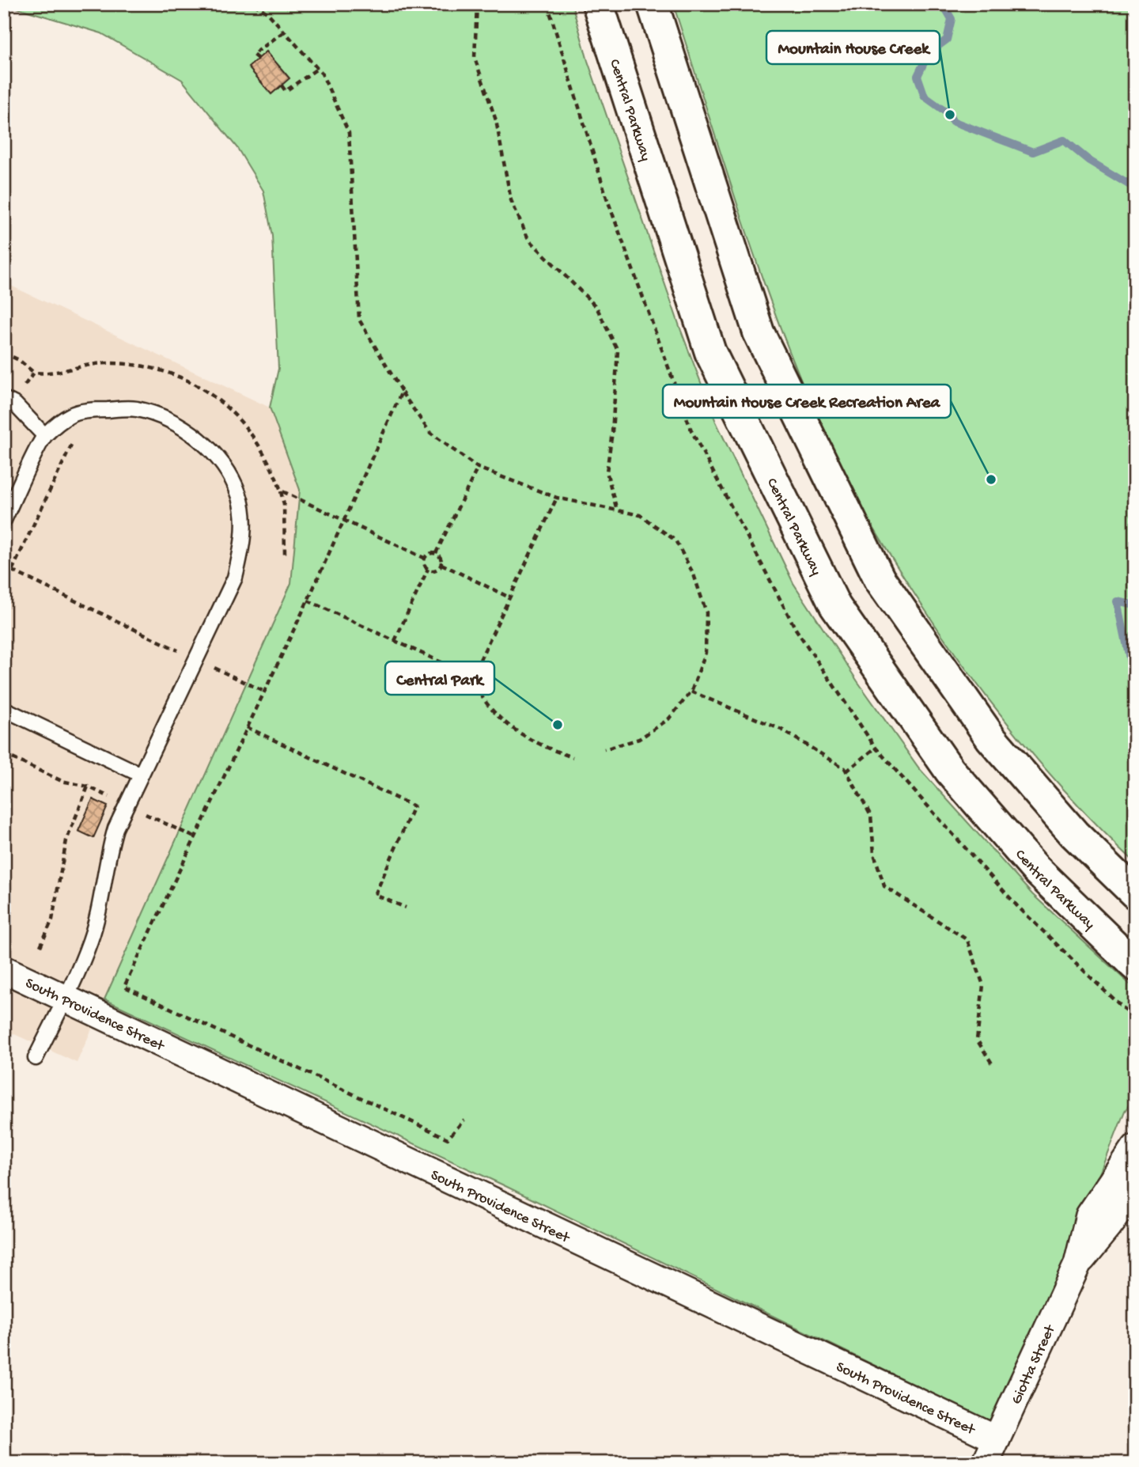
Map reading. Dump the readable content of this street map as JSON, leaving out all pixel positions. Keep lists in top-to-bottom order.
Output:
{
  "streets": {
    "main road": ["Central Parkway"],
    "street": ["South Providence Street", "Giotta Street"]
  },
  "crossings": [
    ["South Providence Street", "Giotta Street"]
  ],
  "places": ["Mountain House Creek", "Mountain House Creek Recreation Area", "Central Park"]
}
